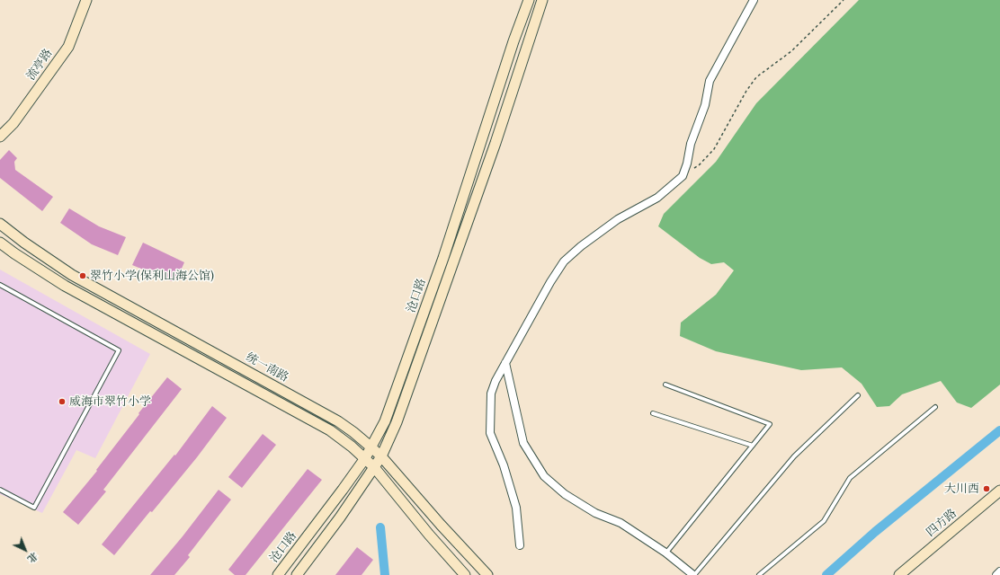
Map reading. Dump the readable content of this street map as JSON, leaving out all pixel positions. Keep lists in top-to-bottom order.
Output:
{
  "streets": {
    "street": [
      "流亭路",
      "沧口路",
      "统一南路",
      "四方路"
    ]
  },
  "crossings": [
    ["沧口路", "统一南路"]
  ],
  "places": ["翠竹小学(保利山海公馆)", "威海市翠竹小学", "大川西"],
  "north": "bottom right"
}
